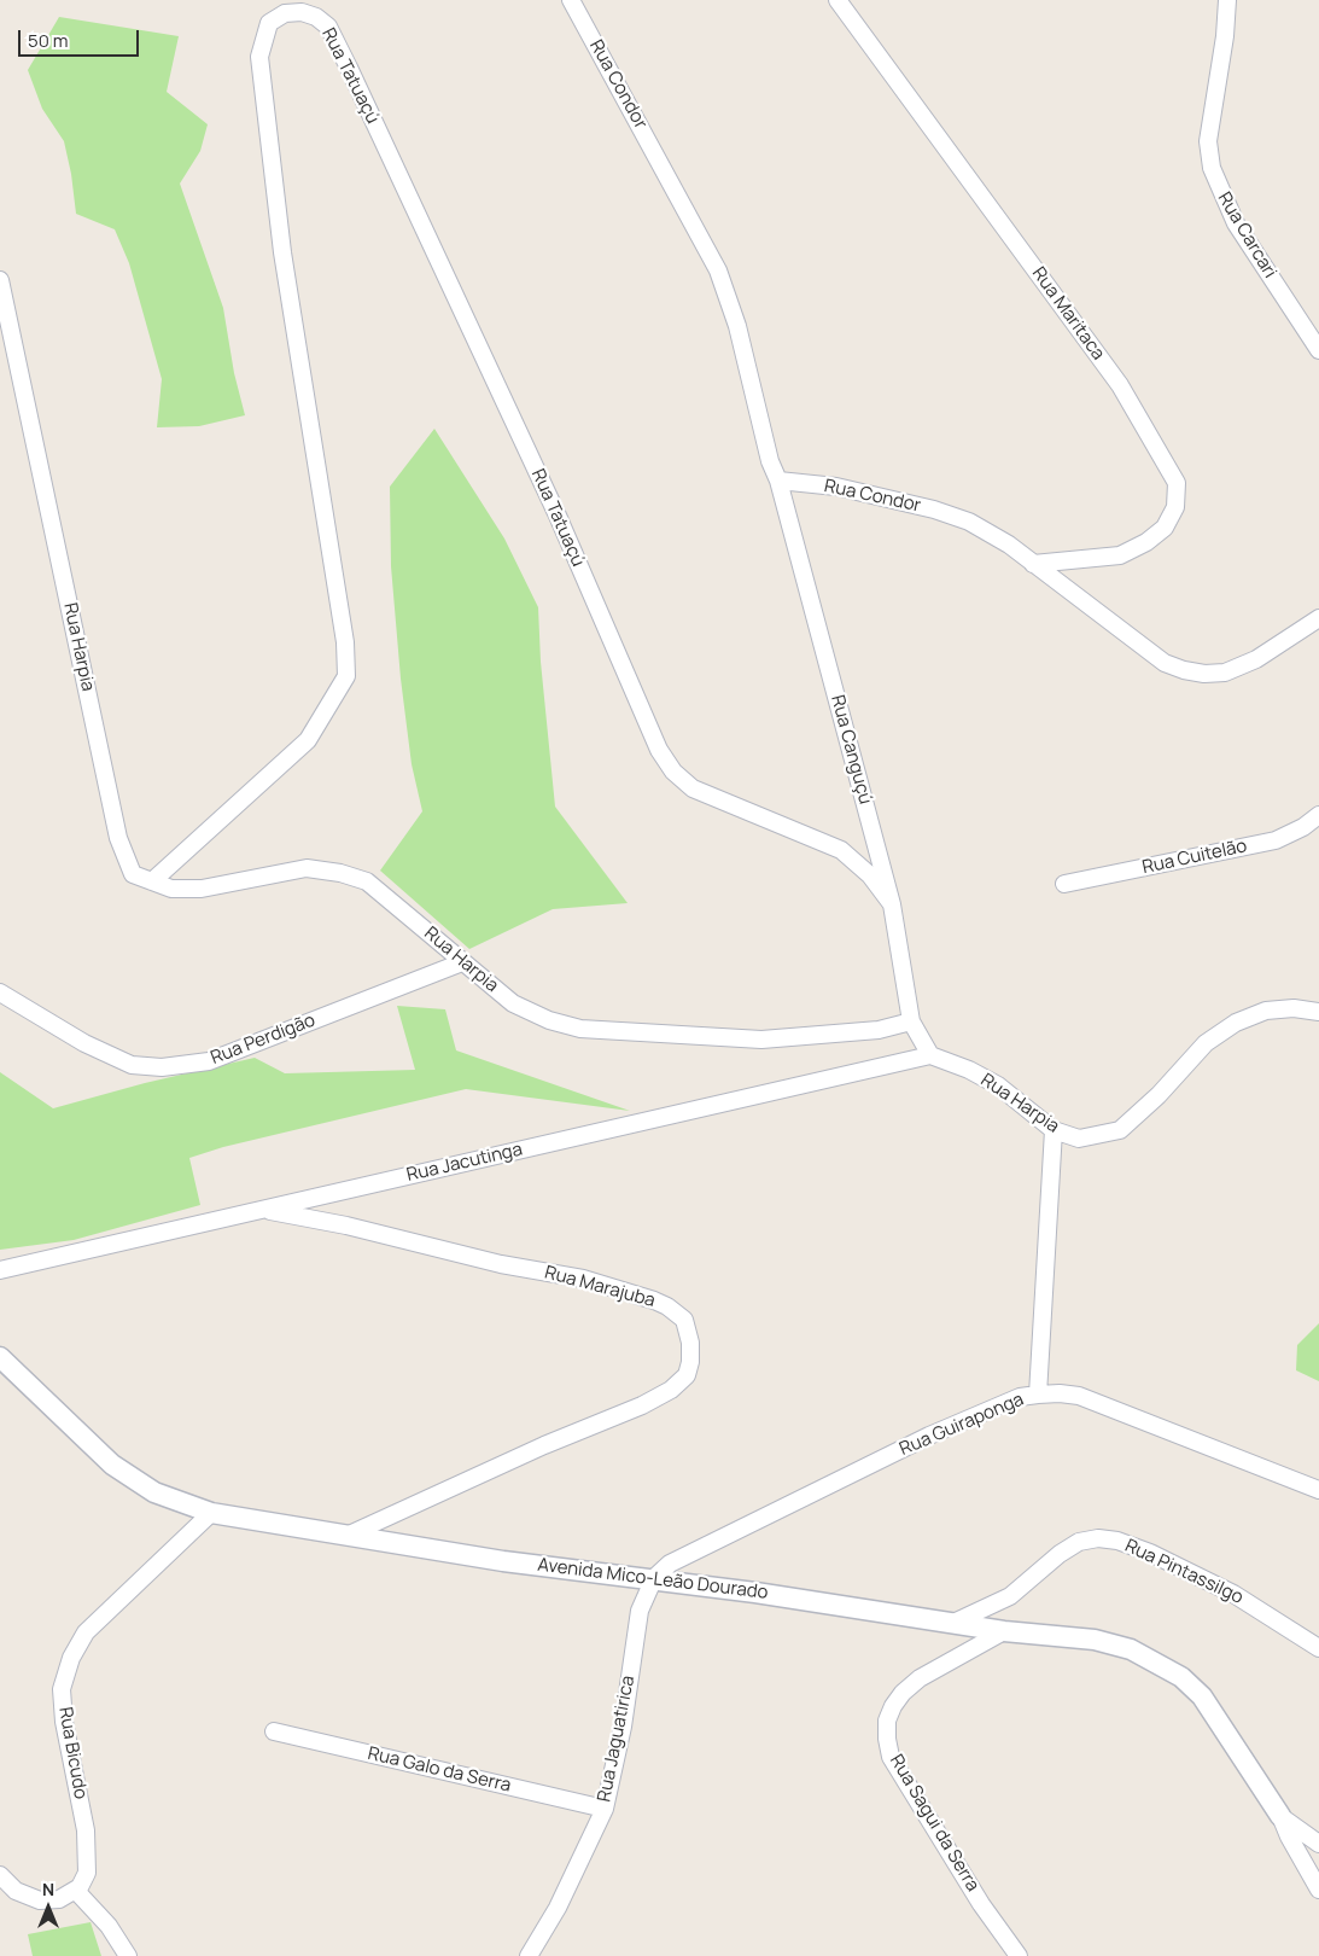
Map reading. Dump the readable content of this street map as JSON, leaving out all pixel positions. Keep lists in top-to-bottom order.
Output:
{
  "streets": {
    "street": [
      "Rua Tatuaçú",
      "Rua Condor",
      "Rua Carcari",
      "Rua Maritaca",
      "Rua Harpia",
      "Rua Canguçú",
      "Rua Cuitelão",
      "Rua Perdigão",
      "Rua Jacutinga",
      "Rua Marajuba",
      "Rua Guiraponga",
      "Rua Pintassilgo",
      "Avenida Mico-Leão Dourado",
      "Rua Jaguatirica",
      "Rua Bicudo",
      "Rua Galo da Serra",
      "Rua Sagui da Serra"
    ]
  },
  "crossings": [
    ["Rua Tatuaçú", "Rua Harpia"],
    ["Rua Tatuaçú", "Rua Canguçú"],
    ["Rua Condor", "Rua Maritaca"],
    ["Rua Condor", "Rua Canguçú"],
    ["Rua Harpia", "Rua Canguçú"],
    ["Rua Harpia", "Rua Perdigão"],
    ["Rua Harpia", "Rua Jacutinga"],
    ["Rua Jacutinga", "Rua Marajuba"],
    ["Rua Marajuba", "Avenida Mico-Leão Dourado"],
    ["Rua Guiraponga", "Avenida Mico-Leão Dourado"],
    ["Rua Guiraponga", "Rua Jaguatirica"],
    ["Rua Pintassilgo", "Avenida Mico-Leão Dourado"],
    ["Avenida Mico-Leão Dourado", "Rua Jaguatirica"],
    ["Avenida Mico-Leão Dourado", "Rua Bicudo"],
    ["Avenida Mico-Leão Dourado", "Rua Sagui da Serra"],
    ["Rua Jaguatirica", "Rua Galo da Serra"]
  ],
  "scale_bar": "50 m",
  "north": "top"
}
